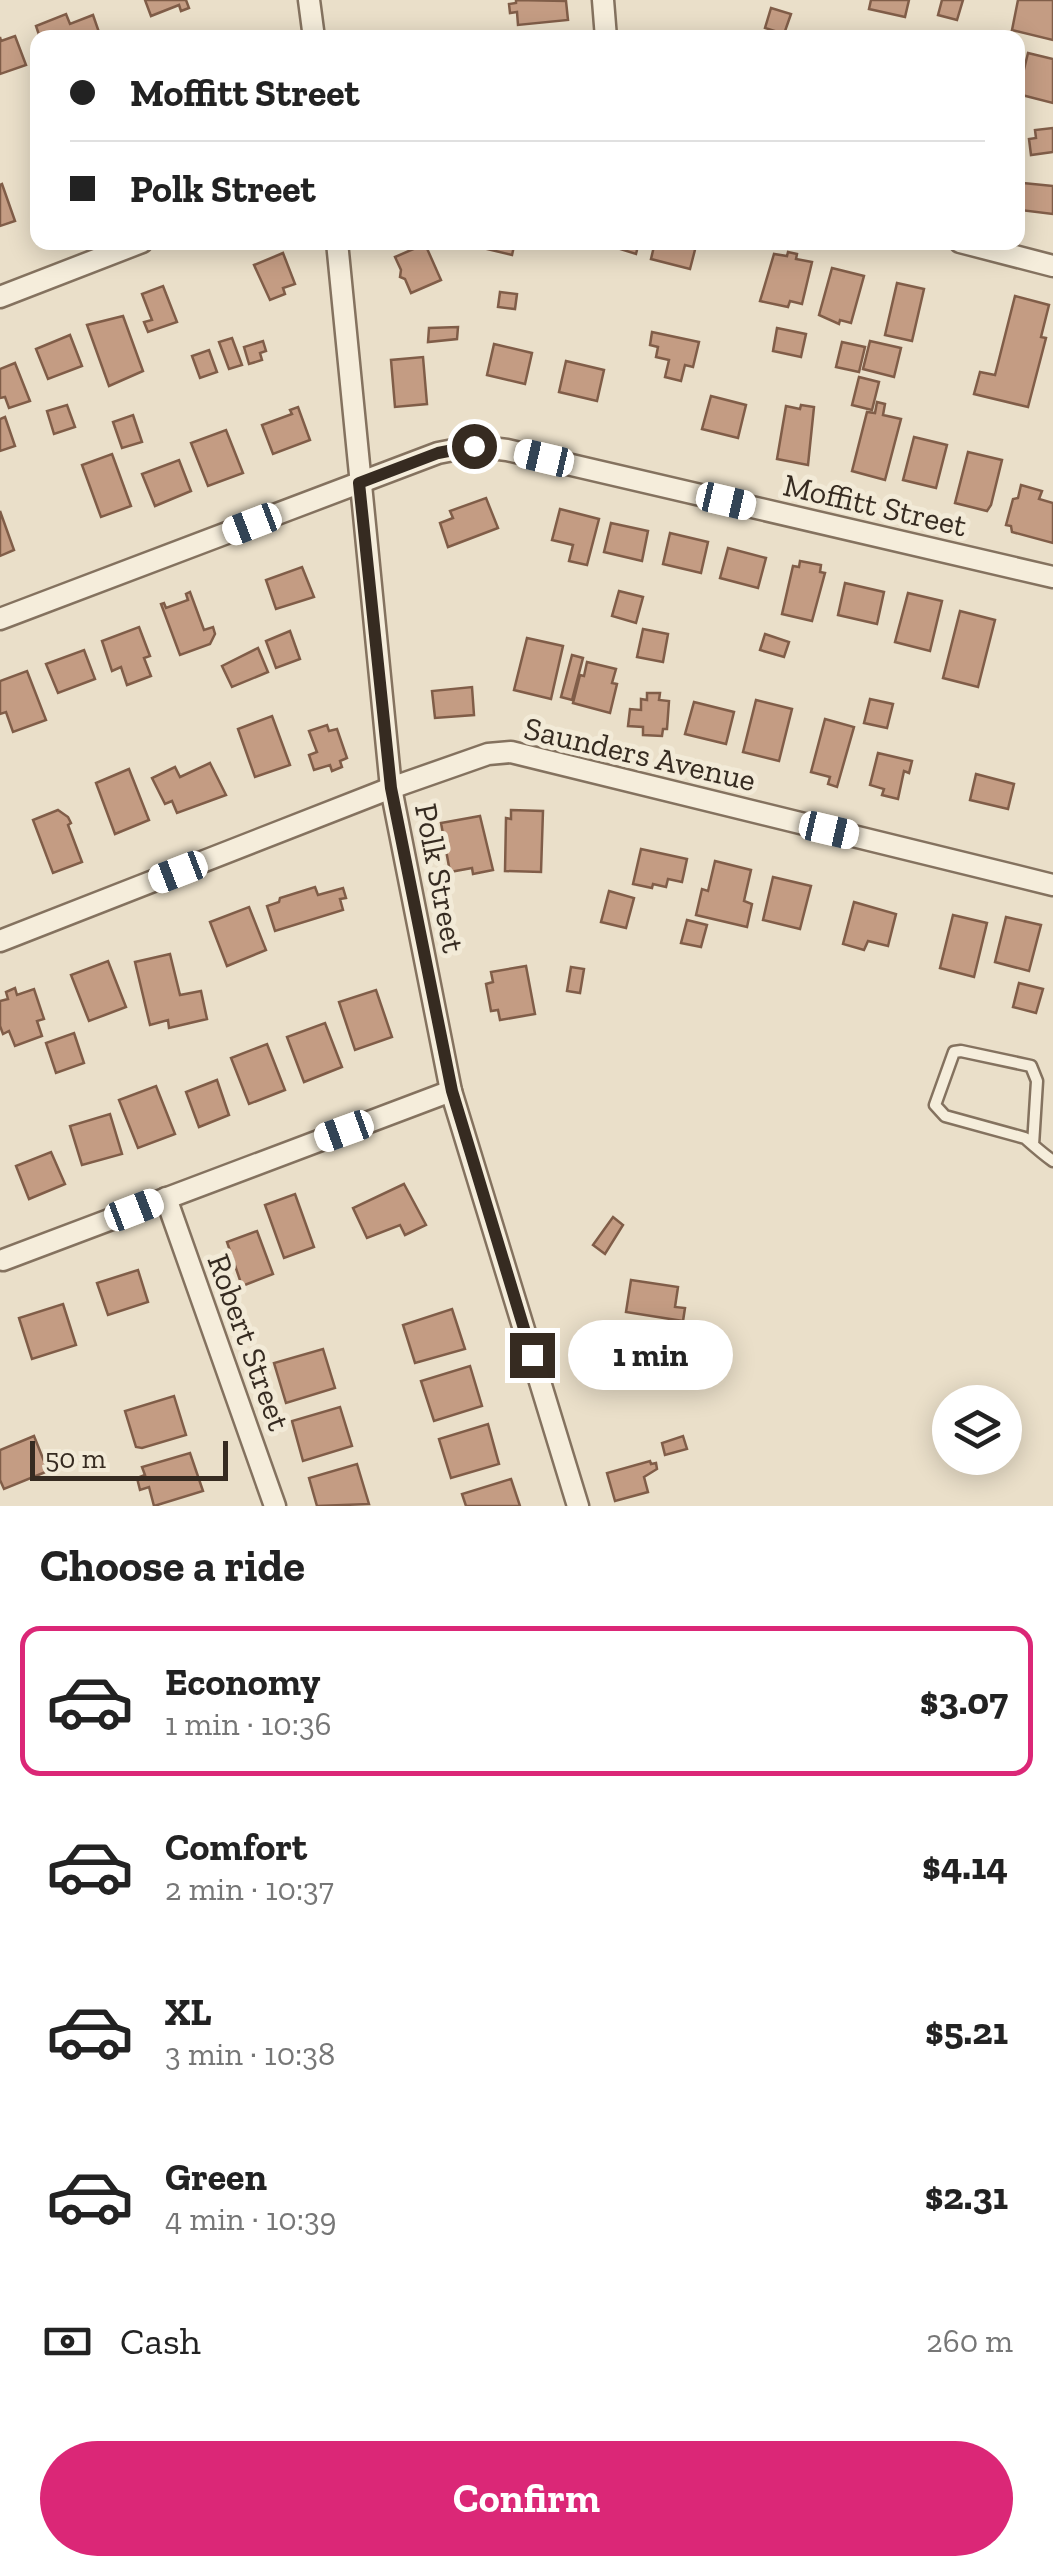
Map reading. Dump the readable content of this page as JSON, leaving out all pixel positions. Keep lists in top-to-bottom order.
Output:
{
  "streets": {
    "street": [
      "Moffitt Street",
      "Saunders Avenue",
      "Polk Street",
      "Robert Street"
    ]
  },
  "crossings": [
    ["Moffitt Street", "Polk Street"],
    ["Saunders Avenue", "Polk Street"]
  ],
  "scale_bar": "50 m",
  "page": {
    "banner": ["Moffitt Street", "Polk Street"],
    "bubble": "1 min",
    "scale": "50 m",
    "heading": "Choose a ride",
    "list": [
      {
        "name": "Economy",
        "note": "1 min · 10:36",
        "value": "$3.07"
      },
      {
        "name": "Comfort",
        "note": "2 min · 10:37",
        "value": "$4.14"
      },
      {
        "name": "XL",
        "note": "3 min · 10:38",
        "value": "$5.21"
      },
      {
        "name": "Green",
        "note": "4 min · 10:39",
        "value": "$2.31"
      }
    ],
    "pay": ["Cash", "260 m"],
    "buttons": "Confirm"
  }
}
